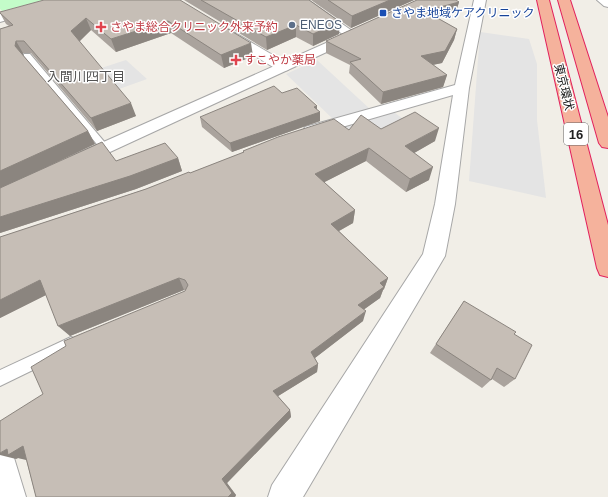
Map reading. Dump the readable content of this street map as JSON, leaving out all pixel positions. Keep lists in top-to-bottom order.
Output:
{
  "streets": {
    "highway": ["東京環状", "16"]
  },
  "districts": ["入間川四丁目"],
  "places": {
    "transit": ["さやま地域ケアクリニック"],
    "other": ["ENEOS"],
    "health": ["さやま総合クリニック外来予約", "すこやか薬局"]
  }
}
